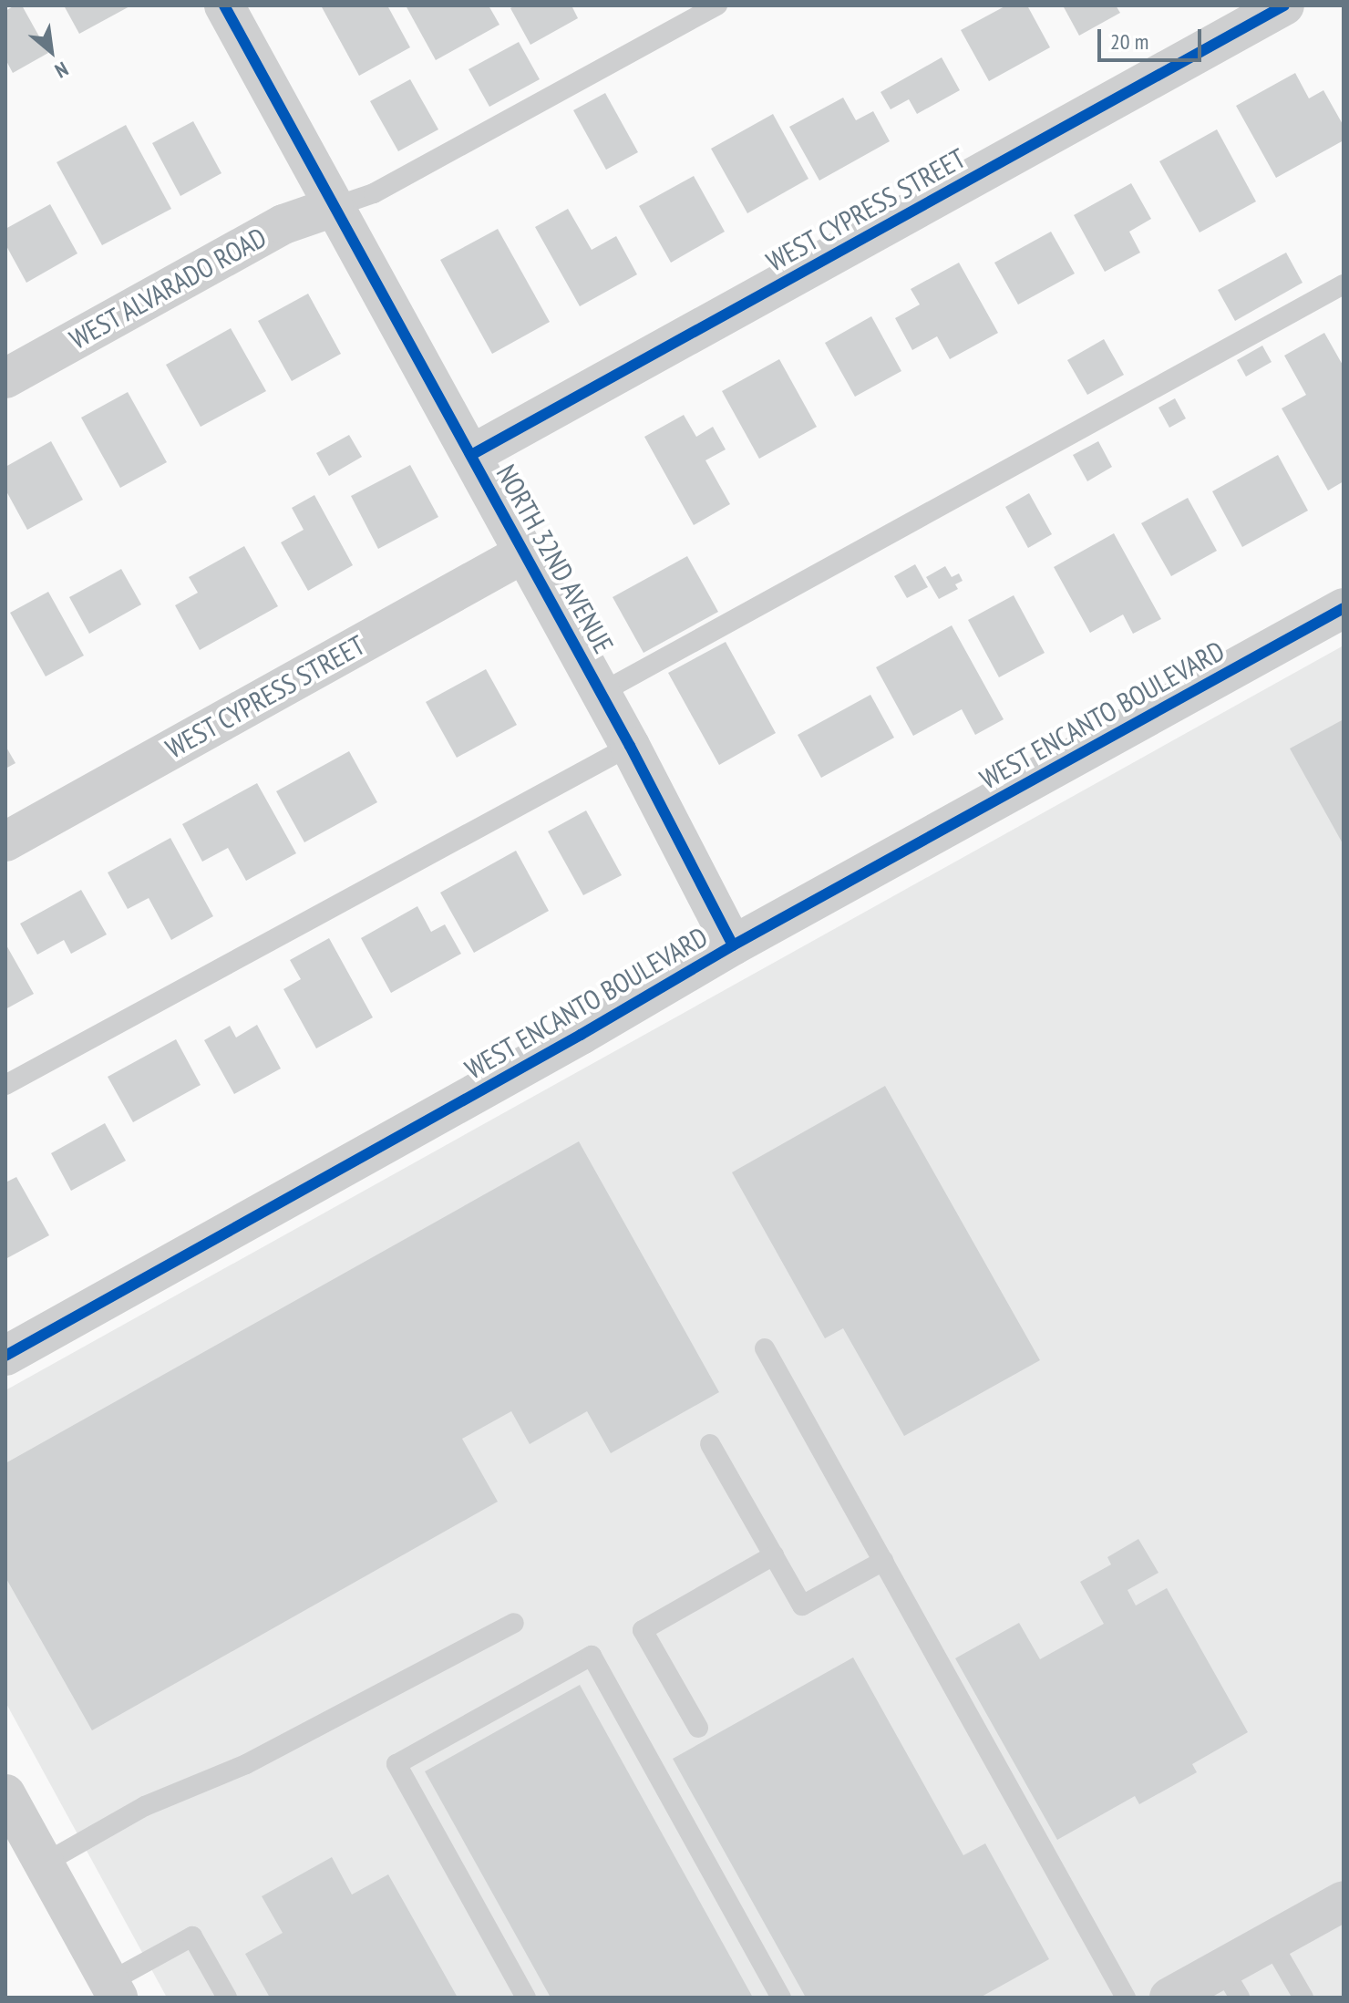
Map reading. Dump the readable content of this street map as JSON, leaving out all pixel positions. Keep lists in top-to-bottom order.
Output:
{
  "streets": {
    "street": [
      "WEST CYPRESS STREET",
      "WEST ALVARADO ROAD",
      "NORTH 32ND AVENUE",
      "WEST ENCANTO BOULEVARD"
    ]
  },
  "crossings": [
    ["WEST CYPRESS STREET", "NORTH 32ND AVENUE"],
    ["WEST ALVARADO ROAD", "NORTH 32ND AVENUE"],
    ["NORTH 32ND AVENUE", "WEST ENCANTO BOULEVARD"]
  ],
  "scale_bar": "20 m",
  "north": "bottom right"
}
